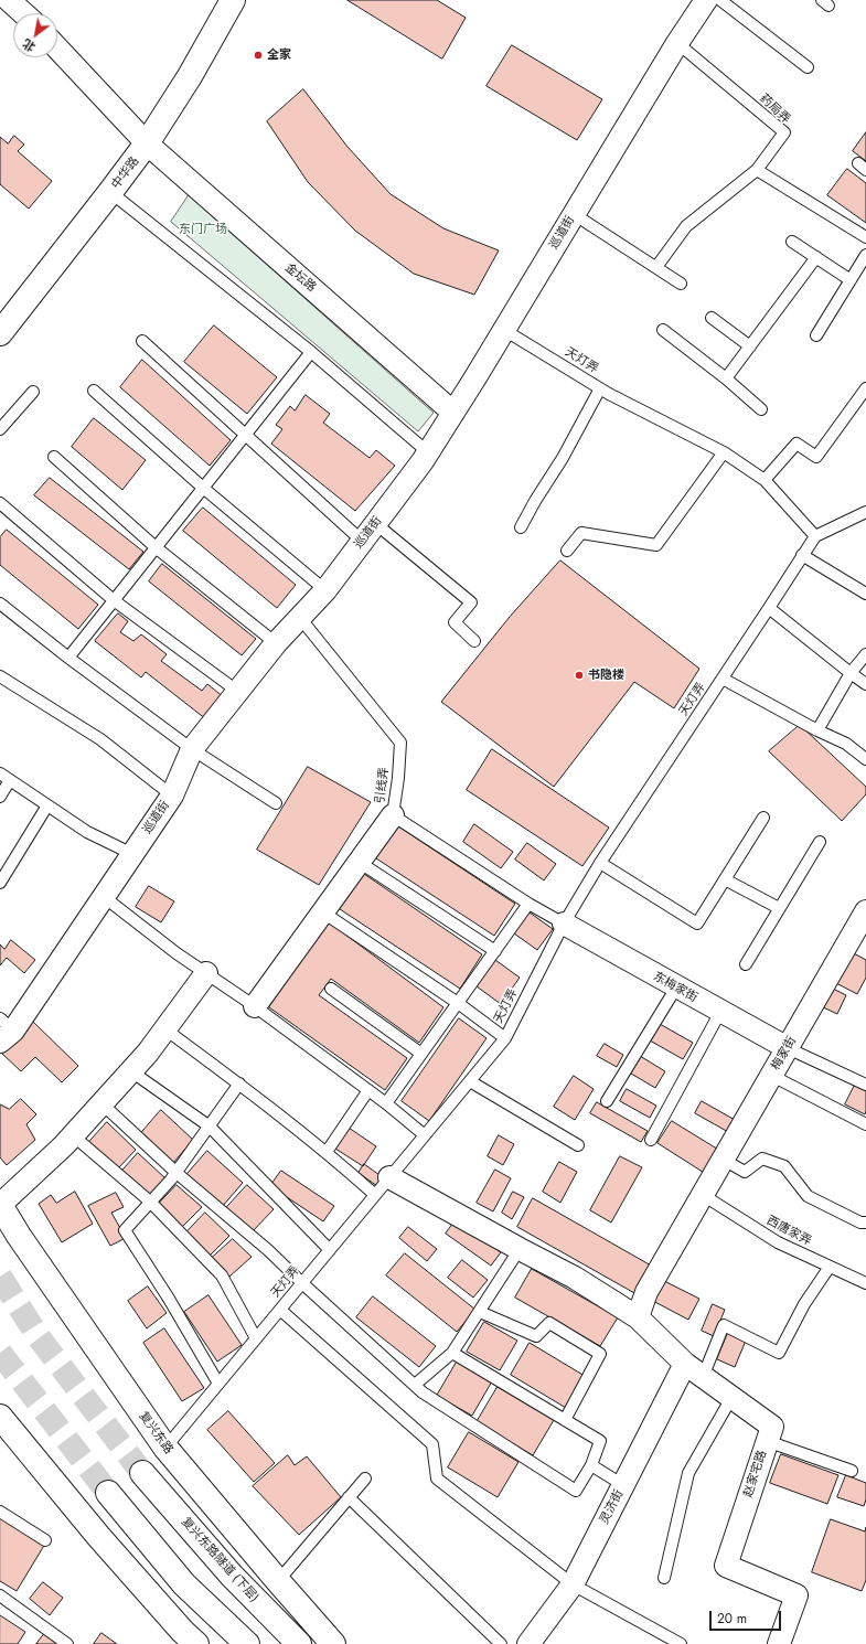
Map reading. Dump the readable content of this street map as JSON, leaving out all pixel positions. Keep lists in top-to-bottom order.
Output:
{
  "streets": {
    "main road": ["中华路", "复兴东路", "复兴东路隧道 (下层)"],
    "street": [
      "巡道街",
      "金坛路",
      "东梅家街",
      "梅家街",
      "赵家宅路",
      "灵济街"
    ],
    "lane": [
      "药局弄",
      "天灯弄",
      "引线弄",
      "西唐家弄"
    ]
  },
  "crossings": [
    ["药局弄", "巡道街"],
    ["中华路", "金坛路"],
    ["巡道街", "金坛路"],
    ["巡道街", "天灯弄"],
    ["巡道街", "引线弄"],
    ["天灯弄", "引线弄"],
    ["天灯弄", "东梅家街"],
    ["天灯弄", "复兴东路"],
    ["天灯弄", "赵家宅路"],
    ["引线弄", "东梅家街"],
    ["东梅家街", "梅家街"],
    ["梅家街", "西唐家弄"],
    ["梅家街", "赵家宅路"],
    ["赵家宅路", "灵济街"]
  ],
  "parks": ["东门广场"],
  "places": ["全家", "书隐楼"],
  "scale_bar": "20 m",
  "north": "bottom left"
}
